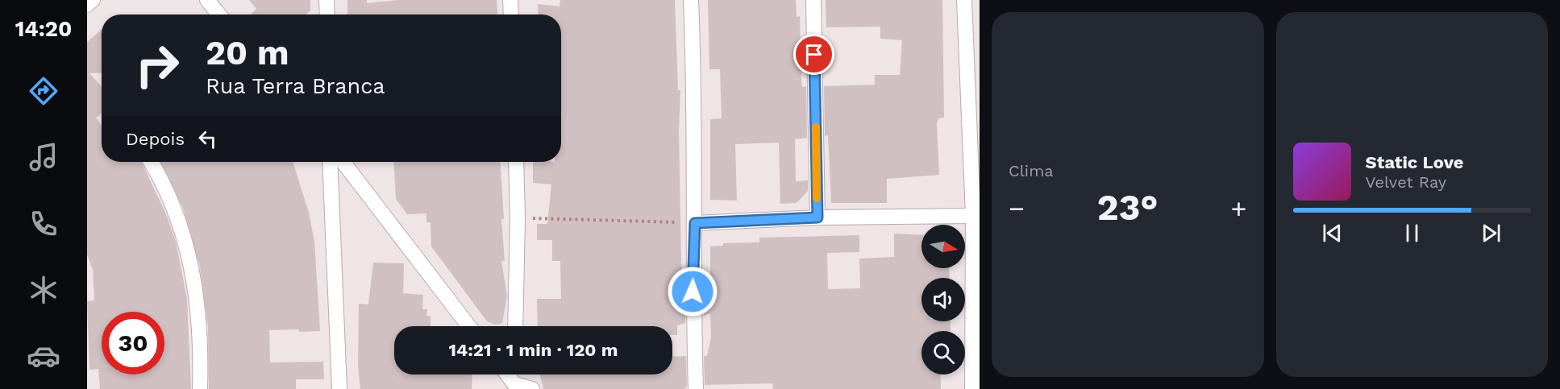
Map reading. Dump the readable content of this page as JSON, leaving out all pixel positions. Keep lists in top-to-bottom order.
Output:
{
  "north": "right",
  "page": {
    "tabs": "14:20",
    "tile": "Clima",
    "turn": ["20 m", "Rua Terra Branca"],
    "then": "Depois",
    "song": ["Static Love", "Velvet Ray"],
    "heat": ["−", "23°", "+"],
    "limit": "30",
    "trip": "14:21 · 1 min · 120 m"
  }
}
